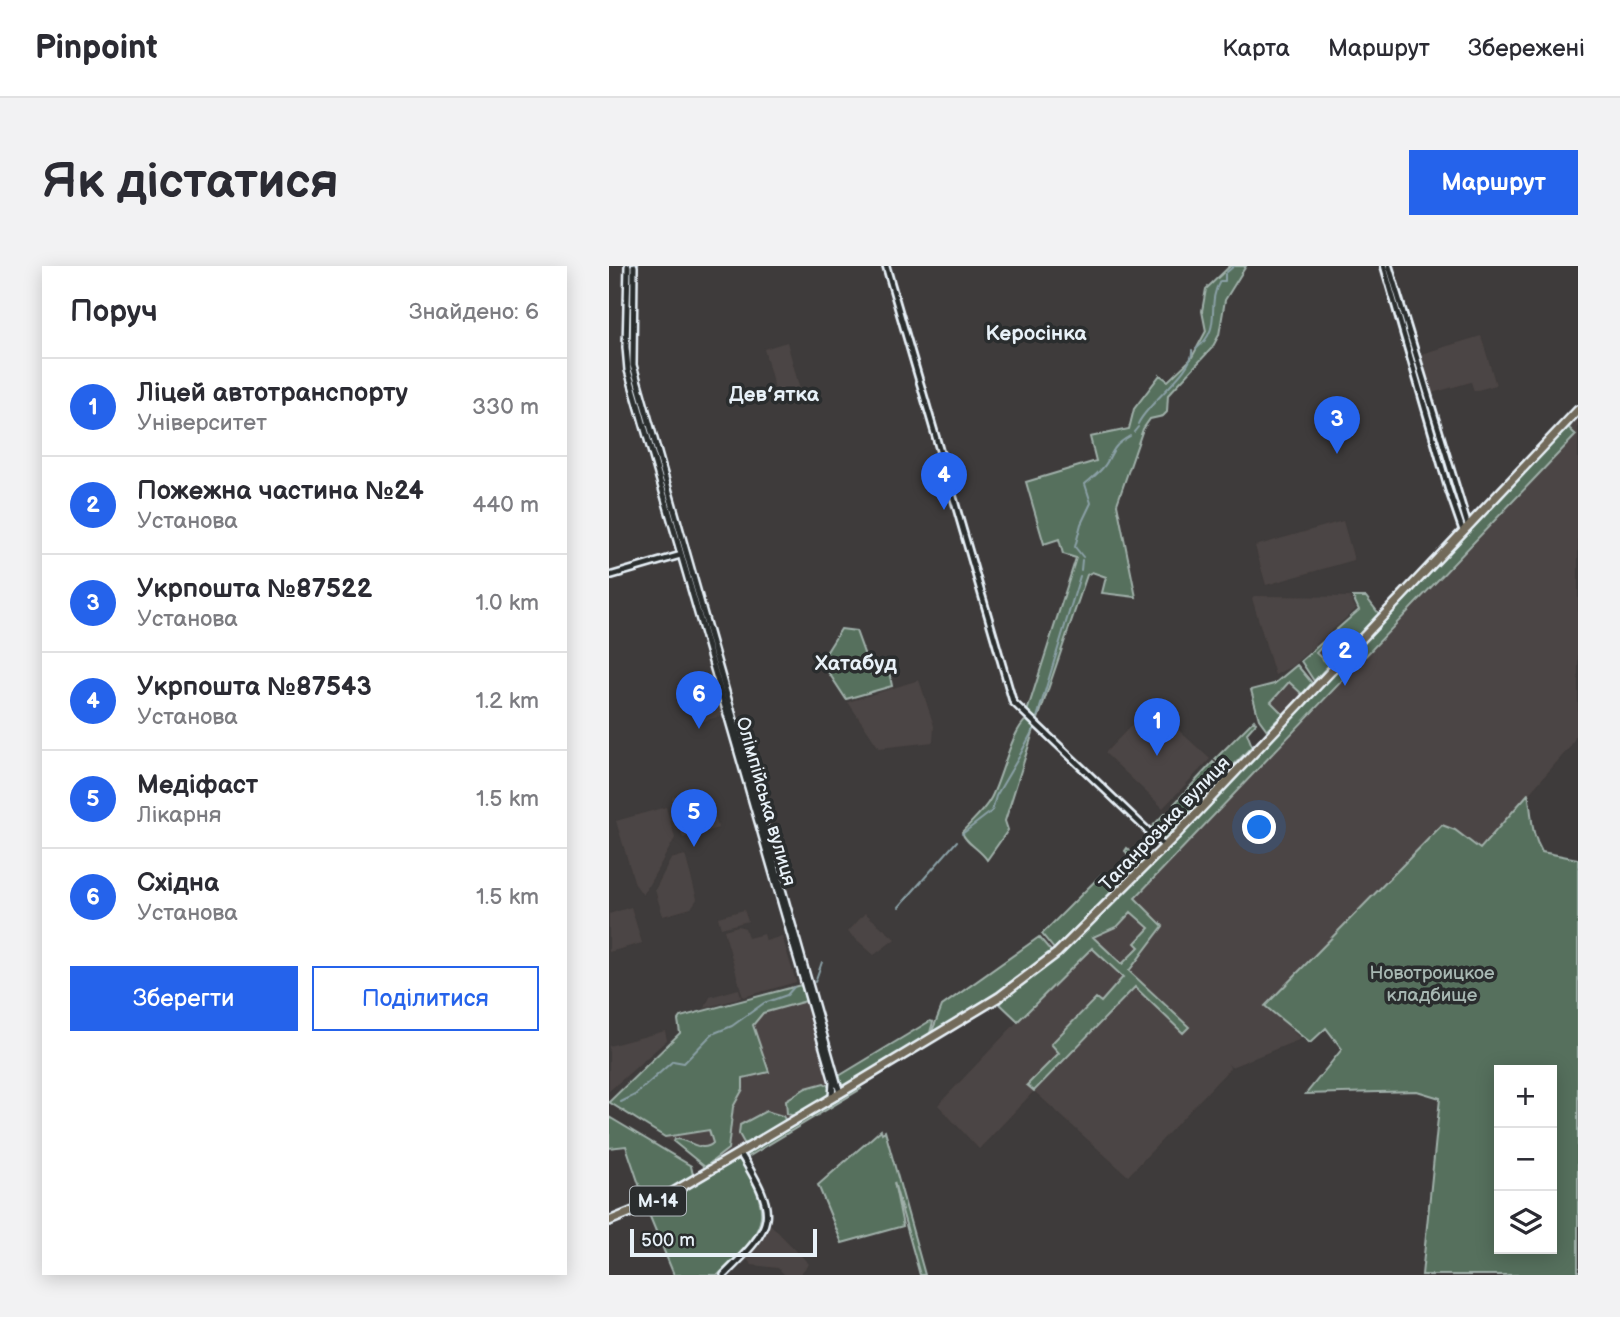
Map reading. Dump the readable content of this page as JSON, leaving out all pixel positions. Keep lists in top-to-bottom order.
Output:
{
  "streets": {
    "highway": ["Таганрозька вулиця", "М-14"],
    "main road": ["Олімпійська вулиця"]
  },
  "crossings": [
    ["Олімпійська вулиця", "Таганрозька вулиця"]
  ],
  "districts": ["Керосінка", "Дев’ятка", "Хатабуд"],
  "parks": ["Новотроицкое кладбище"],
  "scale_bar": "500 m",
  "page": {
    "header": "Pinpoint",
    "nav": ["Карта", "Маршрут", "Збережені"],
    "buttons": [
      "Маршрут",
      ["Зберегти", "Поділитися"]
    ],
    "title": "Як дістатися",
    "heading": ["Поруч", "Знайдено: 6"],
    "list": [
      {
        "mark": "1",
        "name": "Ліцей автотранспорту",
        "note": "Університет",
        "value": "330 m"
      },
      {
        "mark": "2",
        "name": "Пожежна частина №24",
        "note": "Установа",
        "value": "440 m"
      },
      {
        "mark": "3",
        "name": "Укрпошта №87522",
        "note": "Установа",
        "value": "1.0 km"
      },
      {
        "mark": "4",
        "name": "Укрпошта №87543",
        "note": "Установа",
        "value": "1.2 km"
      },
      {
        "mark": "5",
        "name": "Медіфаст",
        "note": "Лікарня",
        "value": "1.5 km"
      },
      {
        "mark": "6",
        "name": "Східна",
        "note": "Установа",
        "value": "1.5 km"
      }
    ],
    "pins": [
      "3",
      "4",
      "2",
      "6",
      "1",
      "5"
    ],
    "map_buttons": ["+", "−"],
    "scale": "500 m"
  }
}
